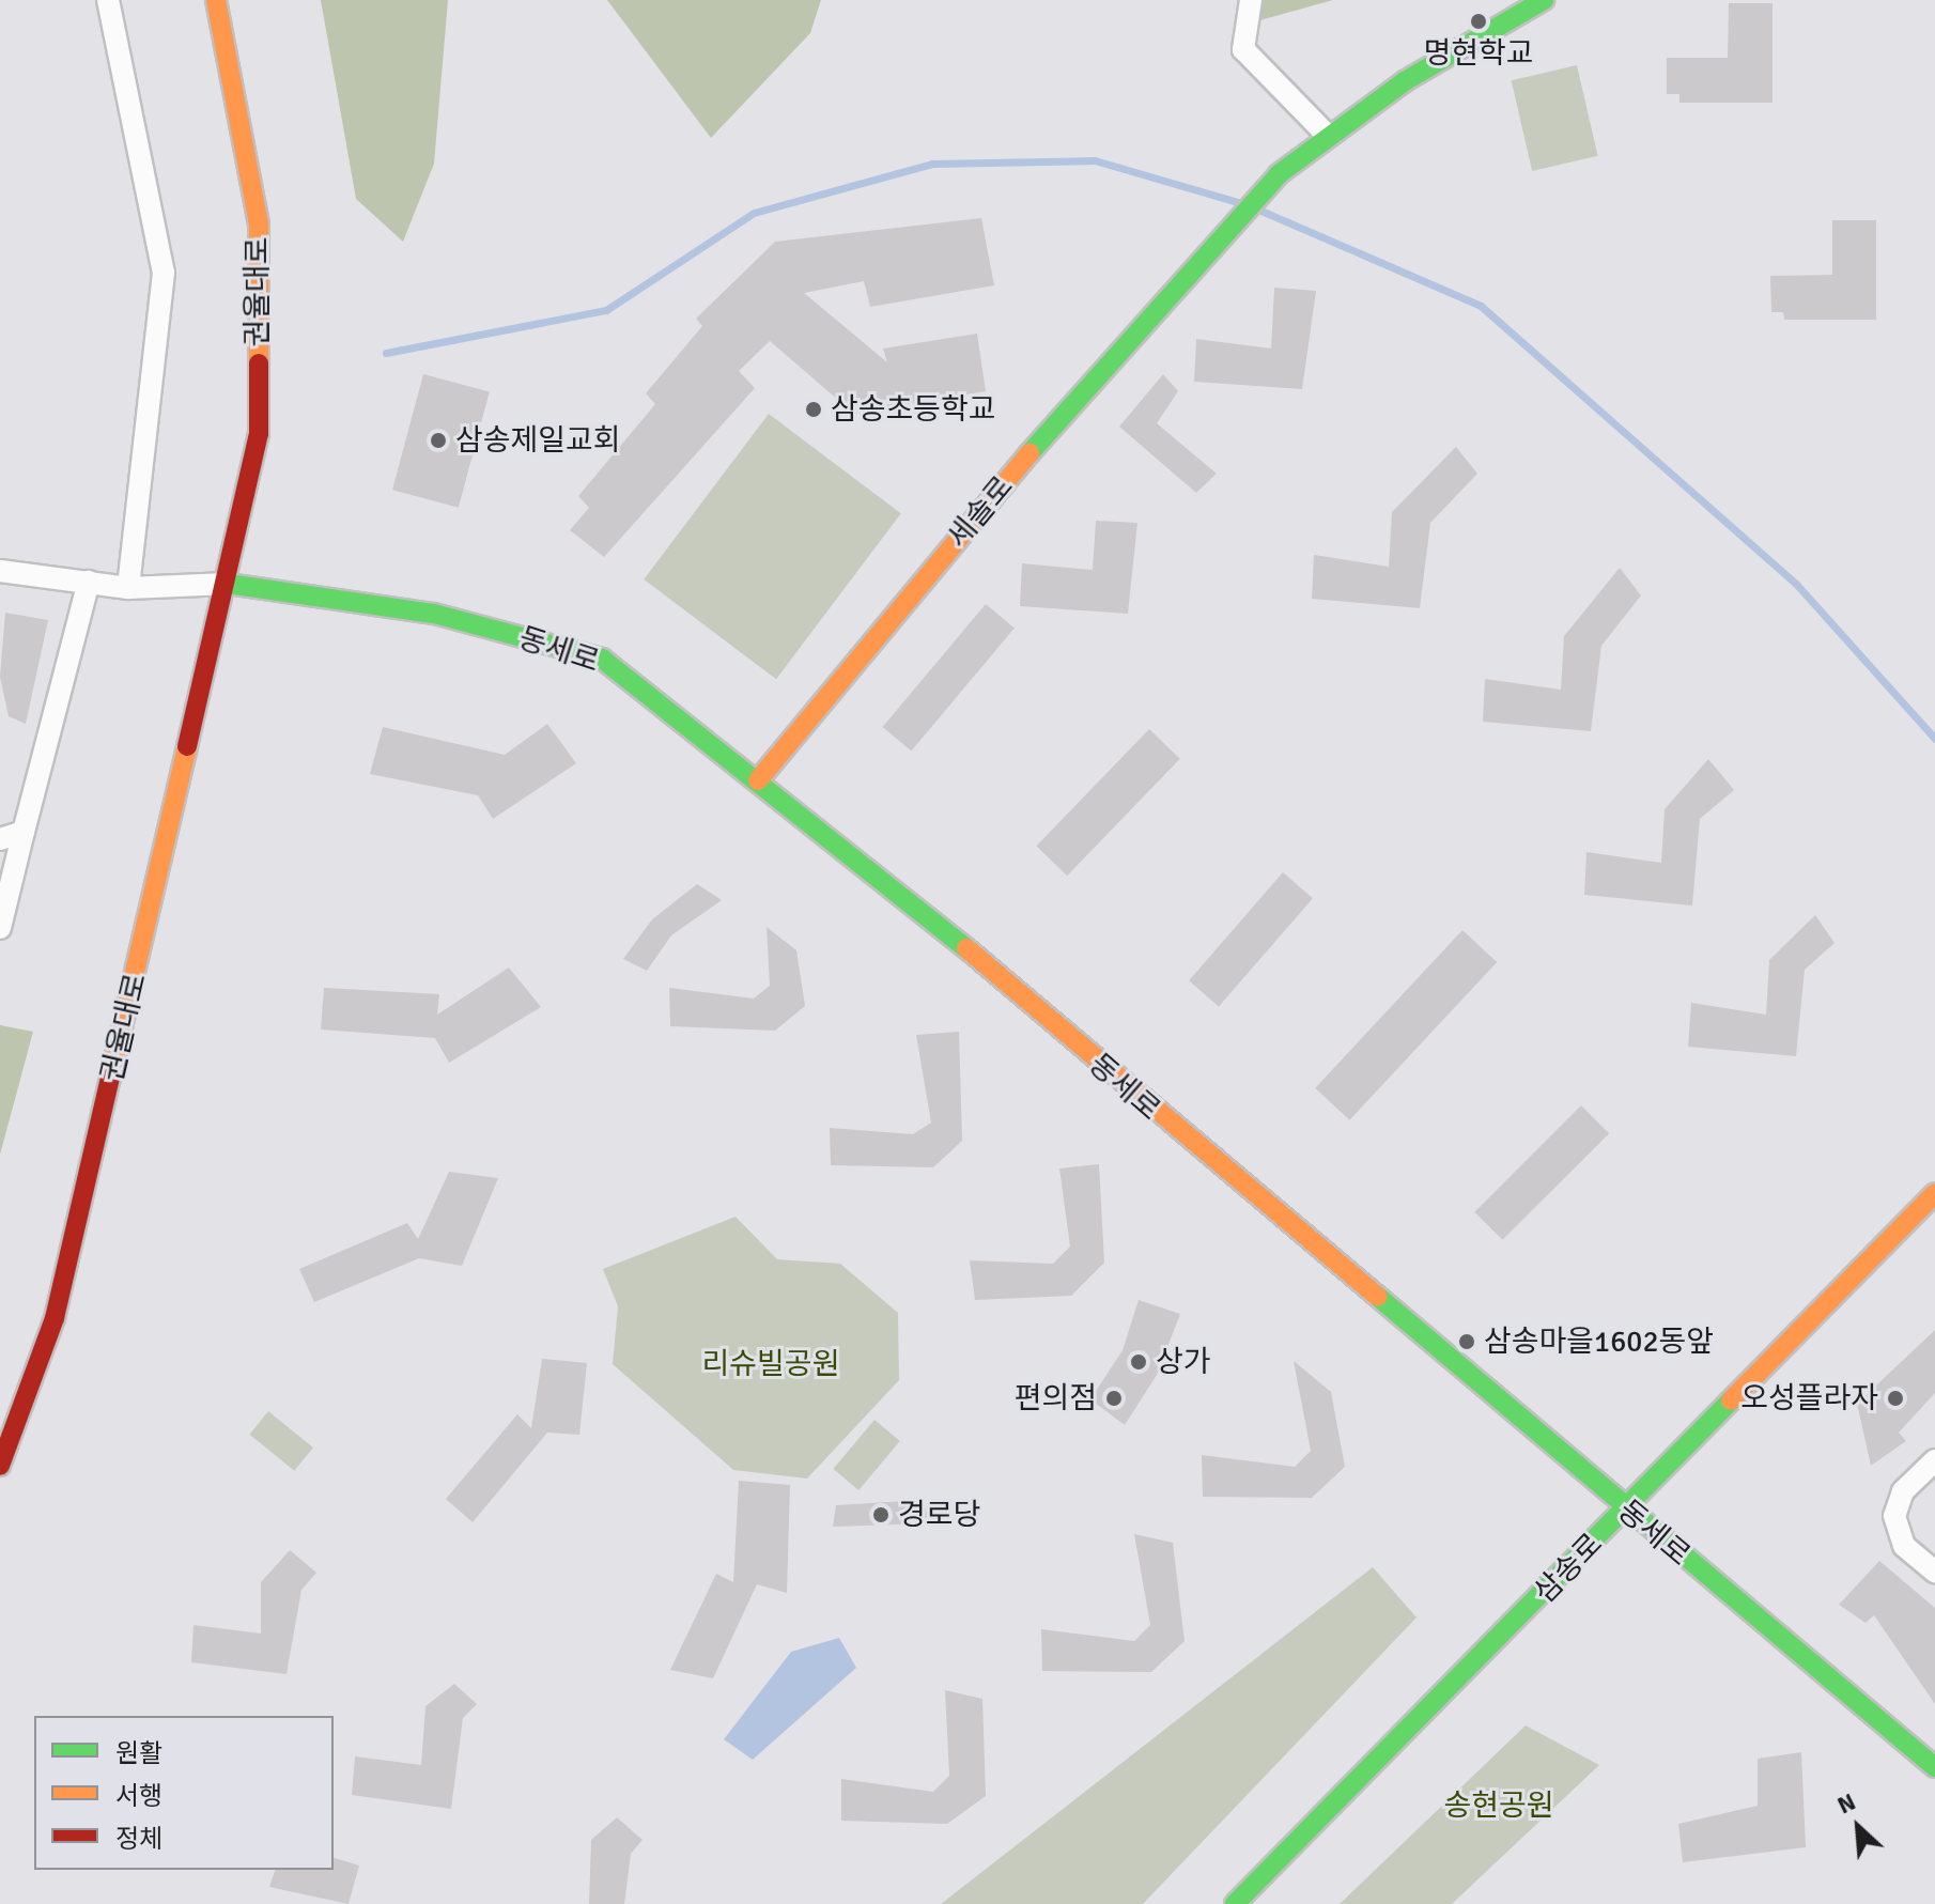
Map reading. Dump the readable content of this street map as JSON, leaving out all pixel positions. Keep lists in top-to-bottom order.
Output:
{
  "streets": {
    "main road": [
      "권율대로",
      "세솔로",
      "동세로",
      "삼송로"
    ]
  },
  "crossings": [
    ["권율대로", "동세로"],
    ["세솔로", "동세로"],
    ["동세로", "삼송로"]
  ],
  "parks": ["리슈빌공원", "송현공원"],
  "places": [
    "명현학교",
    "삼송초등학교",
    "삼송제일교회",
    "삼송마을1602동앞",
    "상가",
    "편의점",
    "오성플라자",
    "경로당"
  ],
  "legend": ["원활", "서행", "정체"],
  "north": "top left"
}
